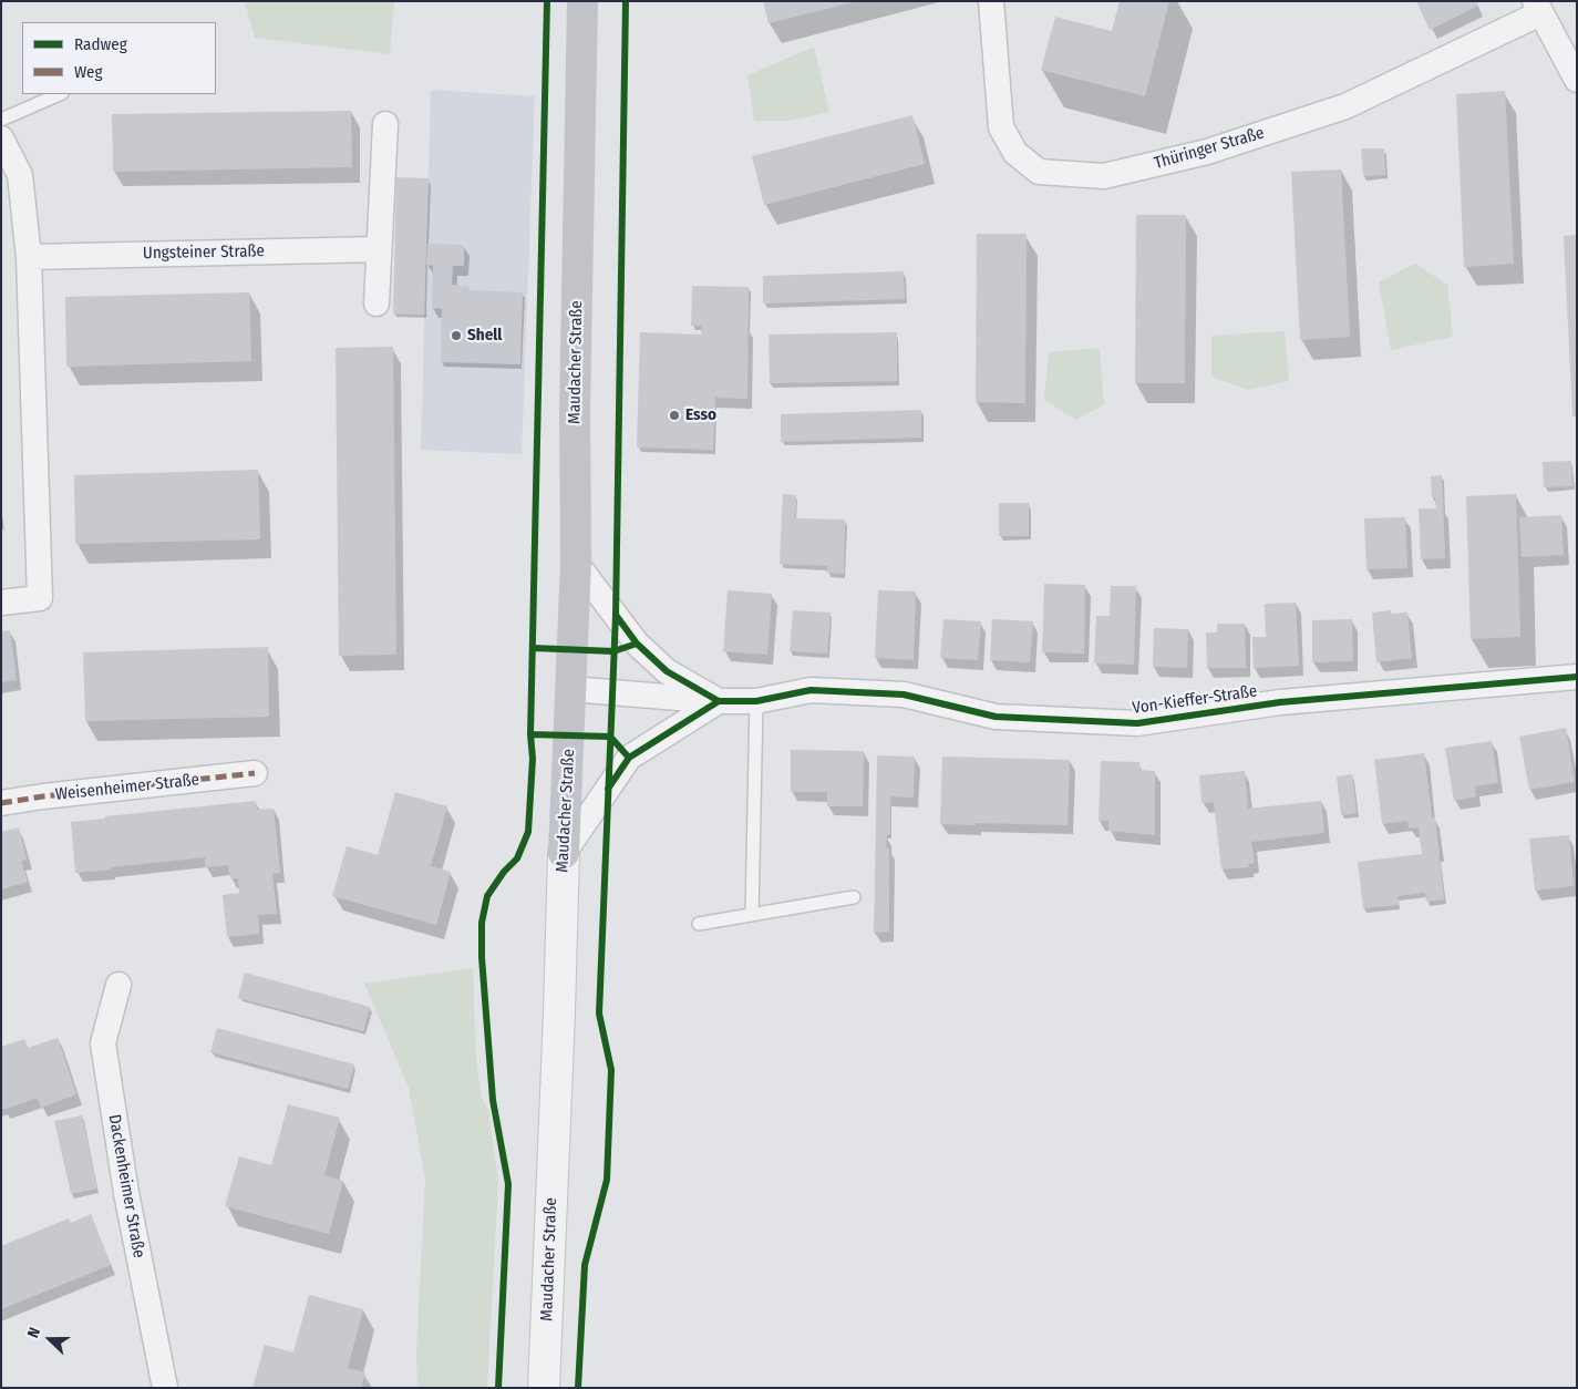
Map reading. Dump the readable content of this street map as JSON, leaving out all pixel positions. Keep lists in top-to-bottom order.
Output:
{
  "streets": {
    "main road": ["Maudacher Straße"],
    "street": [
      "Thüringer Straße",
      "Ungsteiner Straße",
      "Von-Kieffer-Straße",
      "Weisenheimer Straße",
      "Dackenheimer Straße"
    ]
  },
  "crossings": [
    ["Maudacher Straße", "Von-Kieffer-Straße"]
  ],
  "places": ["Shell", "Esso"],
  "legend": ["Radweg", "Weg"],
  "north": "left"
}
